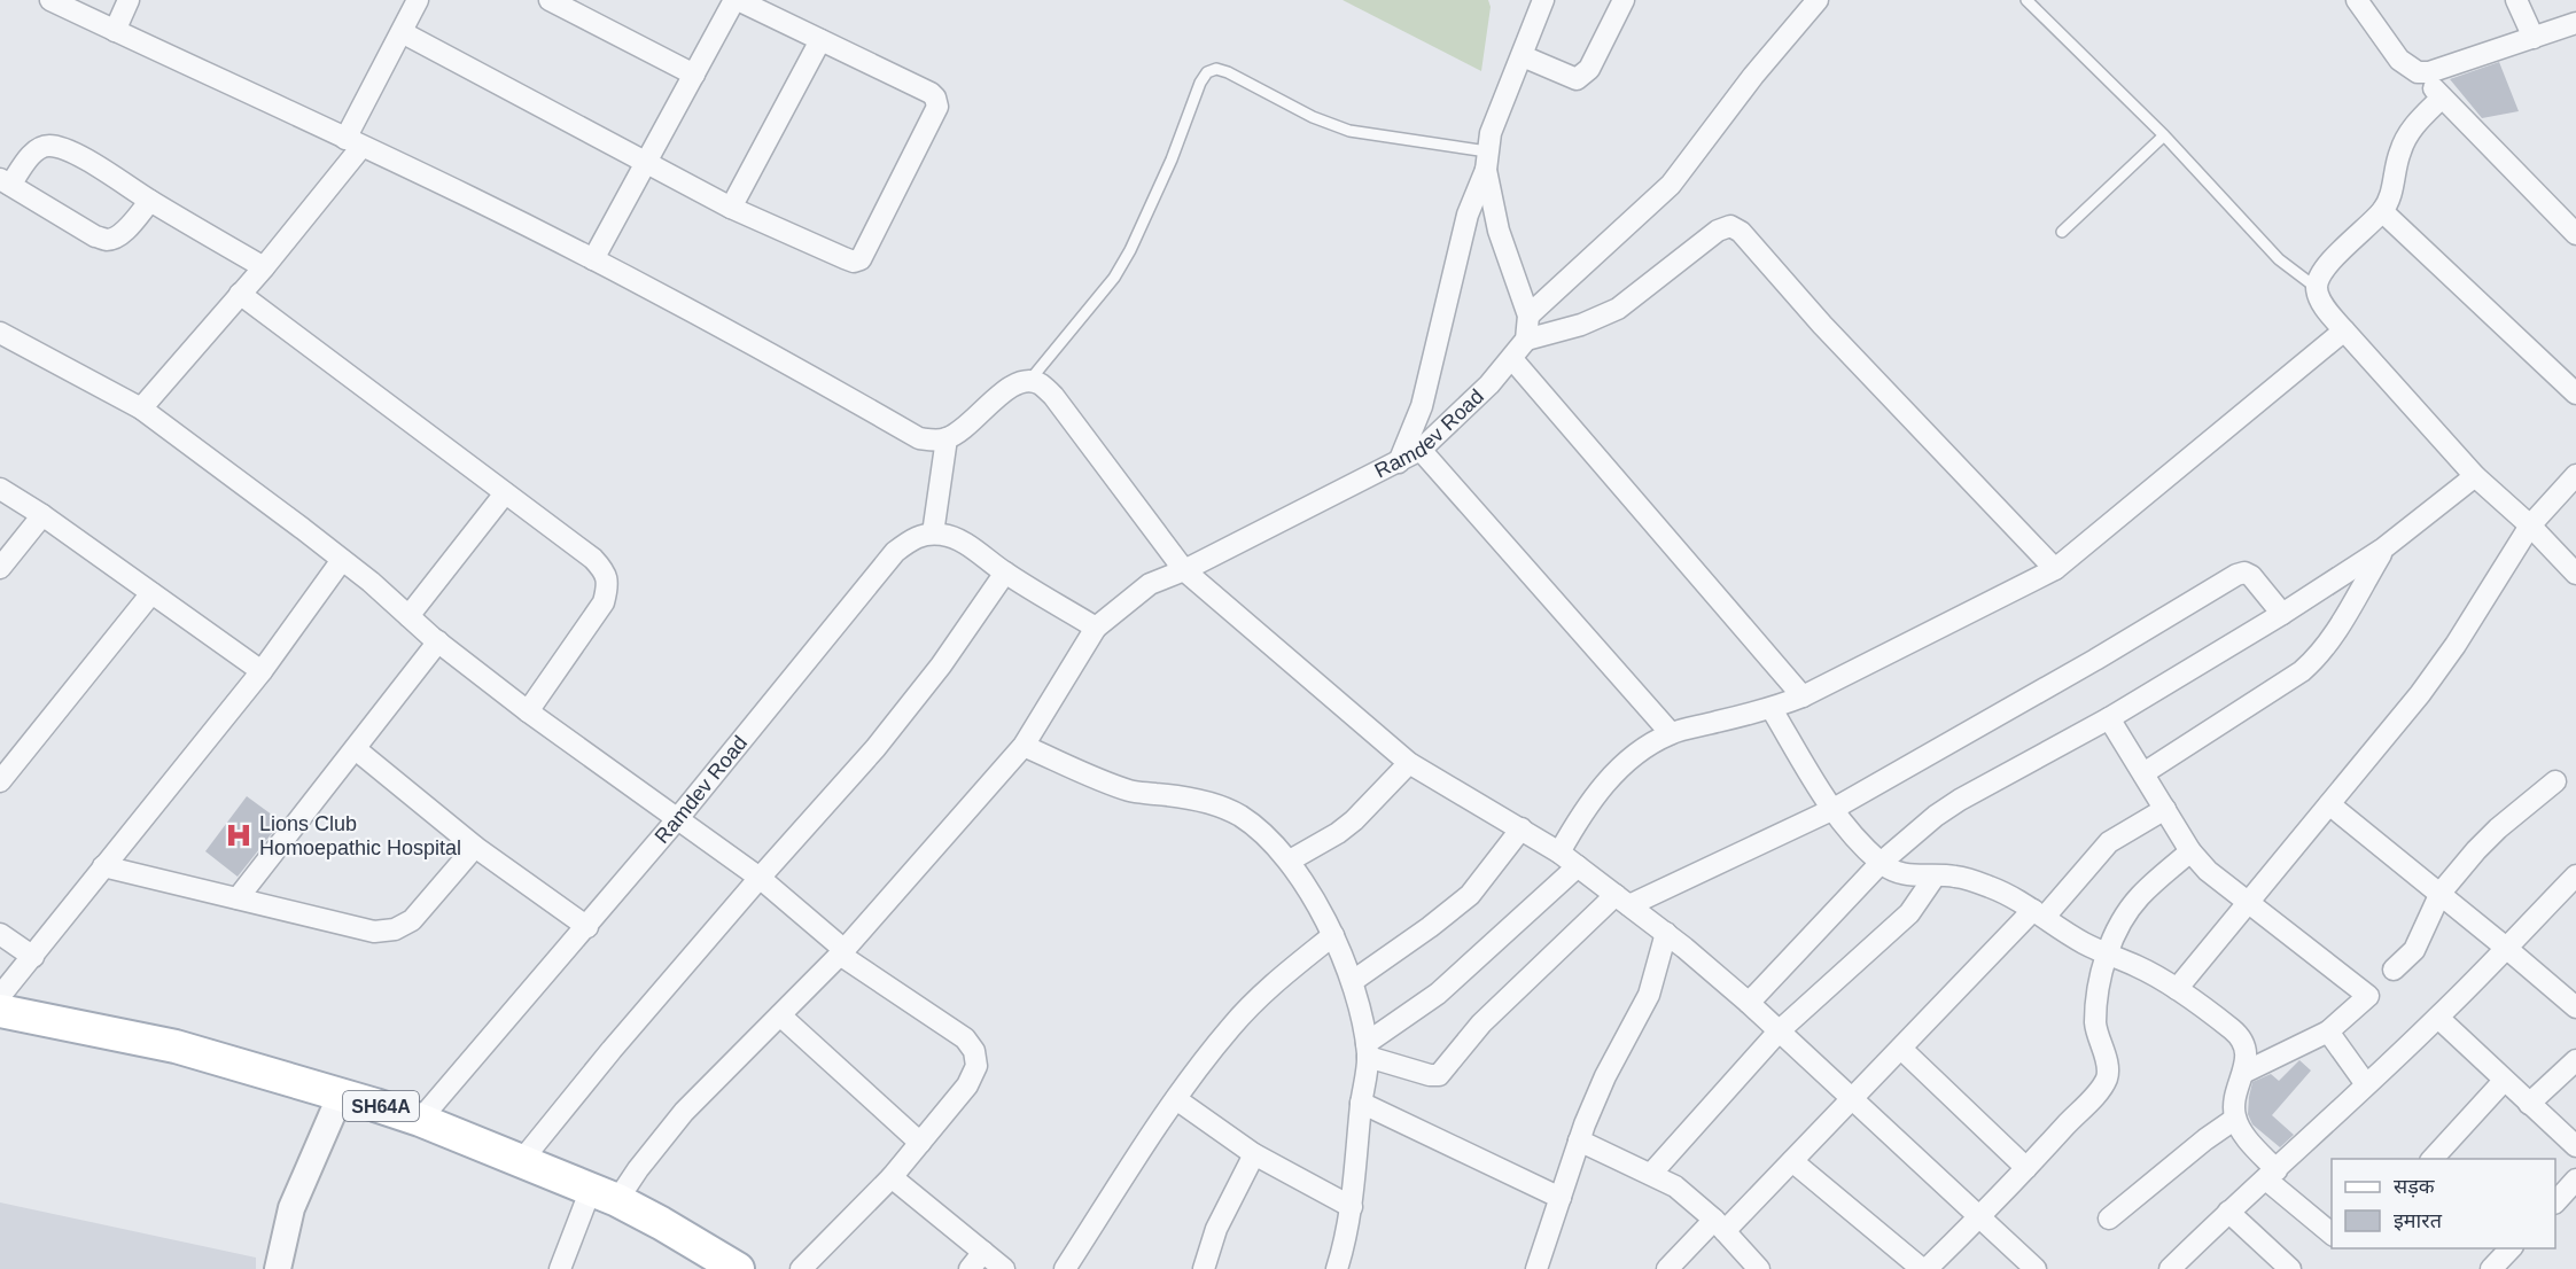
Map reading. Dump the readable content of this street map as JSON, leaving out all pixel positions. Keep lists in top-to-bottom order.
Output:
{
  "streets": {
    "main road": ["SH64A"],
    "street": ["Ramdev Road"]
  },
  "crossings": [
    ["Ramdev Road", "SH64A"]
  ],
  "places": {
    "hospital": ["Lions Club Homoepathic Hospital"]
  },
  "legend": ["सड़क", "इमारत"]
}
